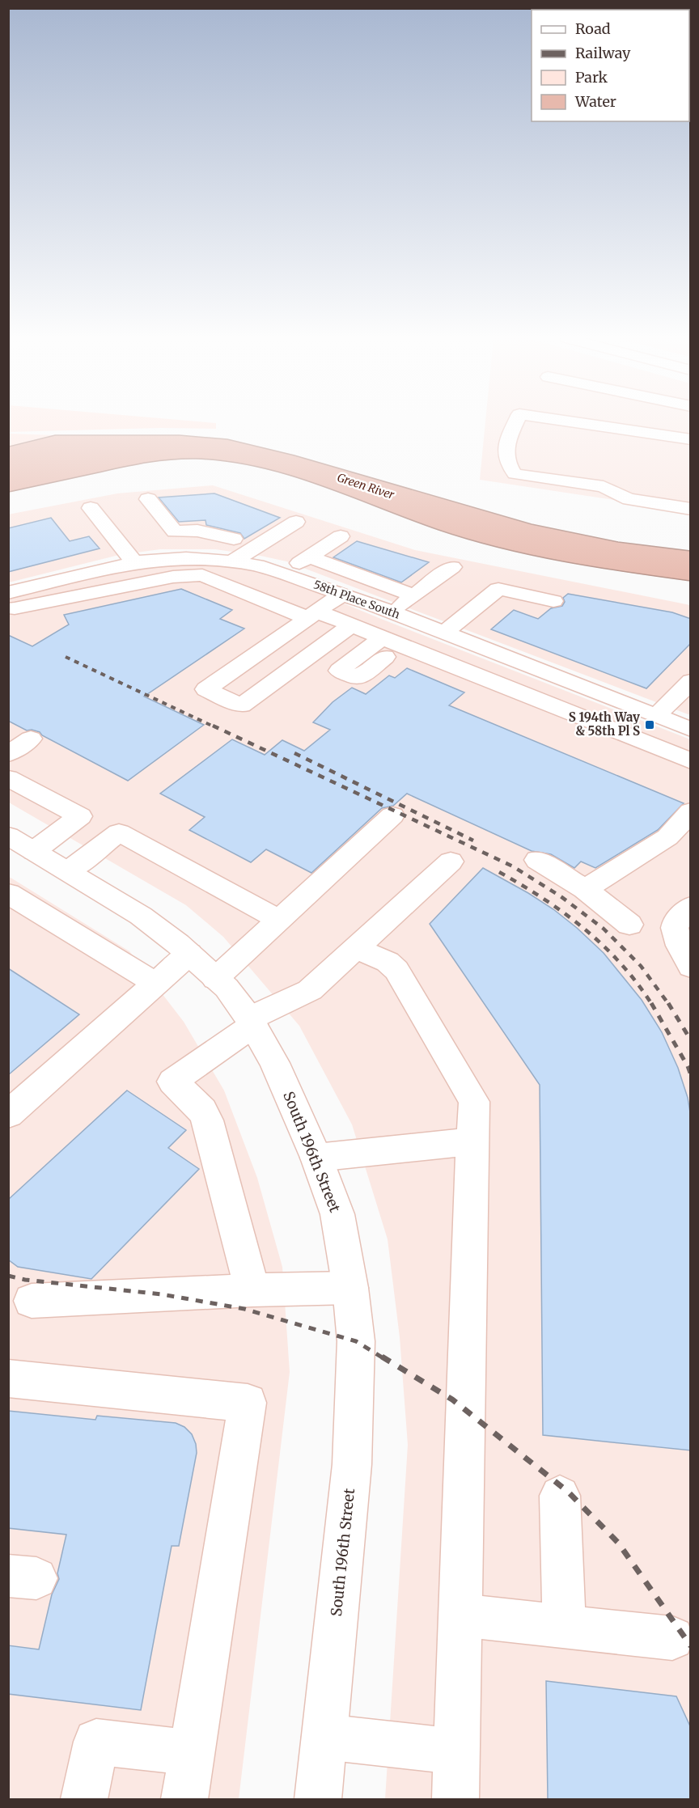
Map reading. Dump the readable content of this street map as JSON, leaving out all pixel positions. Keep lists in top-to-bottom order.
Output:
{
  "streets": {
    "main road": ["58th Place South", "South 196th Street"]
  },
  "water": ["Green River"],
  "places": {
    "transit": ["S 194th Way & 58th Pl S"]
  },
  "legend": [
    "Road",
    "Railway",
    "Park",
    "Water"
  ]
}
